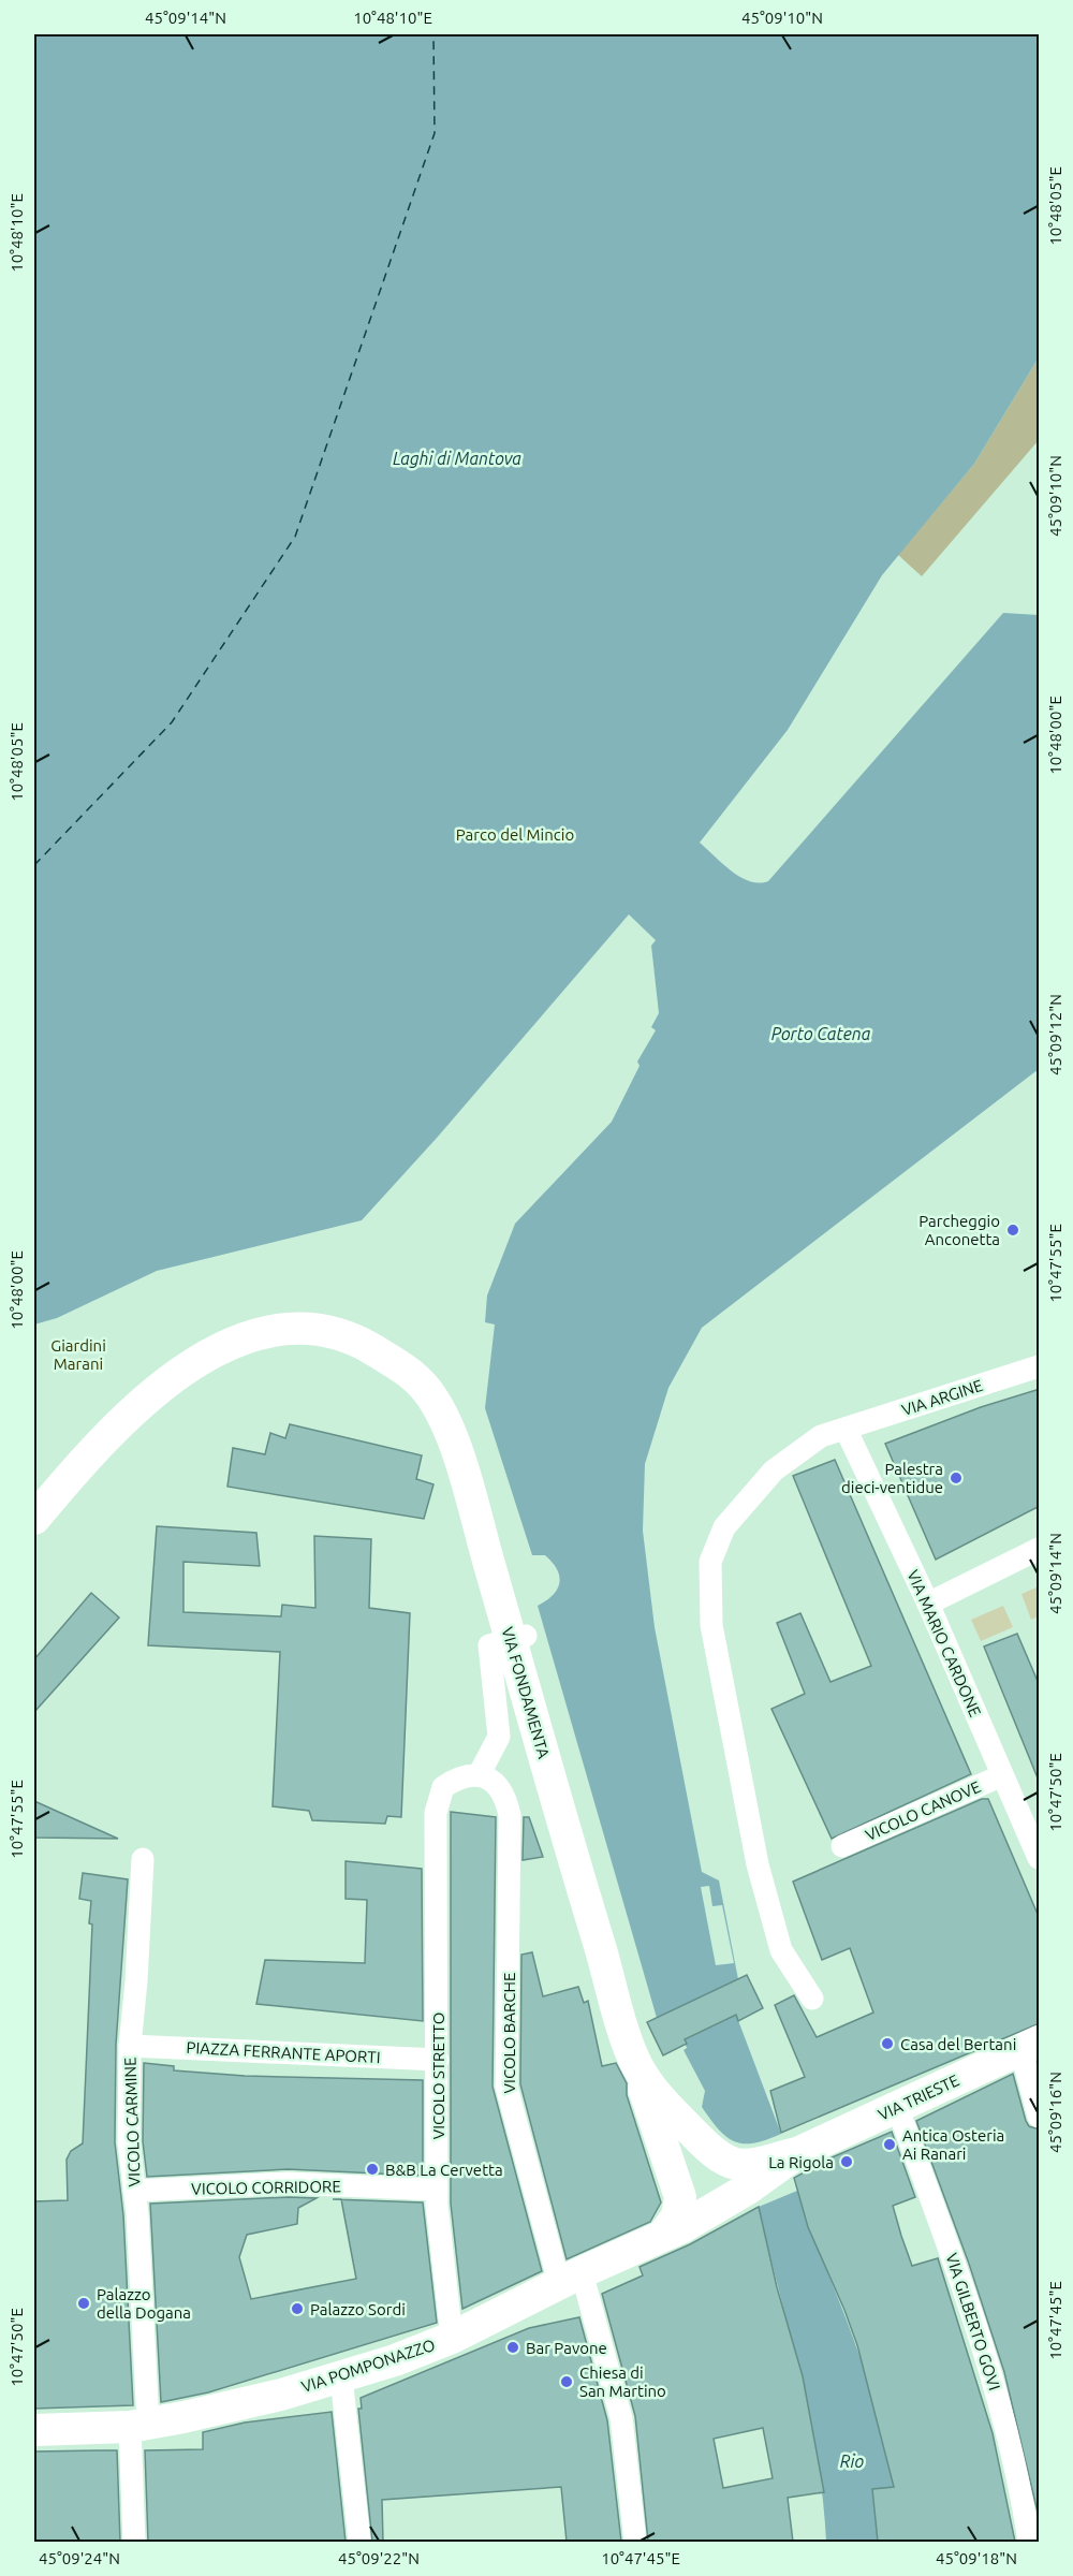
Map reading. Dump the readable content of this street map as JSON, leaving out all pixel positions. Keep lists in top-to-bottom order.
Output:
{
  "streets": {
    "main road": ["VIA FONDAMENTA", "VIA TRIESTE", "VIA POMPONAZZO"],
    "street": [
      "VIA ARGINE",
      "VIA MARIO CARDONE",
      "VICOLO CANOVE",
      "VICOLO BARCHE",
      "PIAZZA FERRANTE APORTI",
      "VICOLO STRETTO",
      "VICOLO CARMINE",
      "VICOLO CORRIDORE",
      "VIA GILBERTO GOVI"
    ]
  },
  "crossings": [
    ["VIA ARGINE", "VIA MARIO CARDONE"],
    ["VIA MARIO CARDONE", "VICOLO CANOVE"],
    ["VIA FONDAMENTA", "VIA TRIESTE"],
    ["VIA FONDAMENTA", "VIA POMPONAZZO"],
    ["VICOLO BARCHE", "VICOLO STRETTO"],
    ["VICOLO BARCHE", "VIA POMPONAZZO"],
    ["PIAZZA FERRANTE APORTI", "VICOLO STRETTO"],
    ["PIAZZA FERRANTE APORTI", "VICOLO CARMINE"],
    ["VICOLO STRETTO", "VICOLO CORRIDORE"],
    ["VICOLO STRETTO", "VIA POMPONAZZO"],
    ["VIA TRIESTE", "VIA GILBERTO GOVI"],
    ["VIA TRIESTE", "VIA POMPONAZZO"],
    ["VICOLO CARMINE", "VICOLO CORRIDORE"],
    ["VICOLO CARMINE", "VIA POMPONAZZO"]
  ],
  "water": ["Laghi di Mantova", "Porto Catena", "Rio"],
  "parks": ["Parco del Mincio", "Giardini Marani"],
  "places": [
    "Parcheggio Anconetta",
    "Palestra dieci-ventidue",
    "Casa del Bertani",
    "Antica Osteria Ai Ranari",
    "La Rigola",
    "B&B La Cervetta",
    "Palazzo della Dogana",
    "Palazzo Sordi",
    "Bar Pavone",
    "Chiesa di San Martino"
  ],
  "coordinates": [
    "45°09'14\"N",
    "10°48'10\"E",
    "45°09'10\"N",
    "10°48'05\"E",
    "10°48'00\"E",
    "45°09'12\"N",
    "10°47'55\"E",
    "10°47'50\"E",
    "45°09'16\"N",
    "10°47'45\"E",
    "45°09'24\"N",
    "45°09'22\"N",
    "45°09'18\"N"
  ]
}
